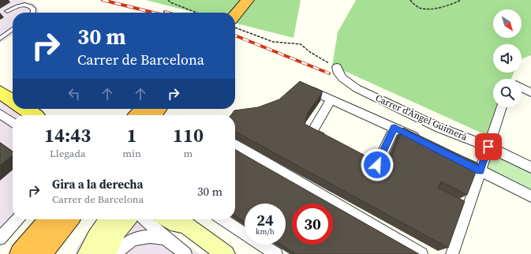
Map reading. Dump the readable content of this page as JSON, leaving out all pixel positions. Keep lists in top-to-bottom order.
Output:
{
  "streets": {
    "street": ["Carrer d'Àngel Guimerà"]
  },
  "north": "bottom right",
  "page": {
    "turn": ["30 m", "Carrer de Barcelona"],
    "eta": [
      "14:43",
      "Llegada",
      "1",
      "min",
      "110",
      "m"
    ],
    "list": [
      {
        "name": "Gira a la derecha",
        "note": "Carrer de Barcelona",
        "value": "30 m"
      }
    ],
    "speed": "24 km/h",
    "limit": "30"
  }
}
